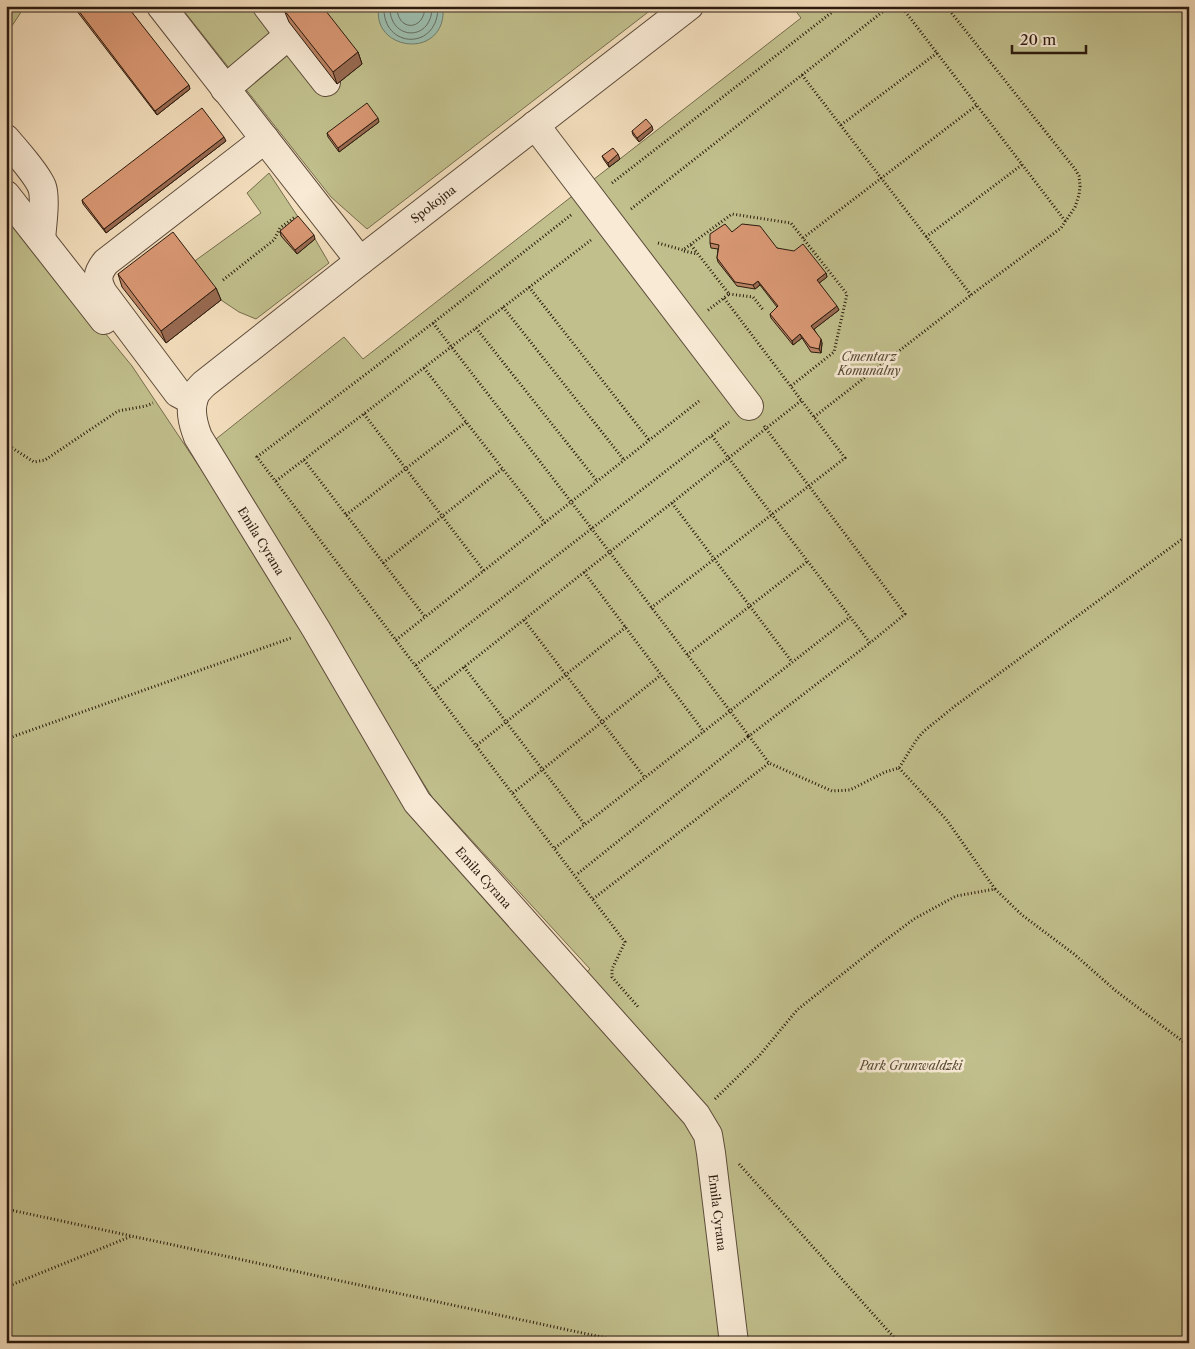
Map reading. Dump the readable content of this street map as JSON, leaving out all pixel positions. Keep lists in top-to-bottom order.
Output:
{
  "streets": {
    "street": ["Spokojna", "Emila Cyrana"]
  },
  "crossings": [
    ["Spokojna", "Emila Cyrana"]
  ],
  "parks": ["Cmentarz Komunalny", "Park Grunwaldzki"],
  "scale_bar": "20 m"
}
